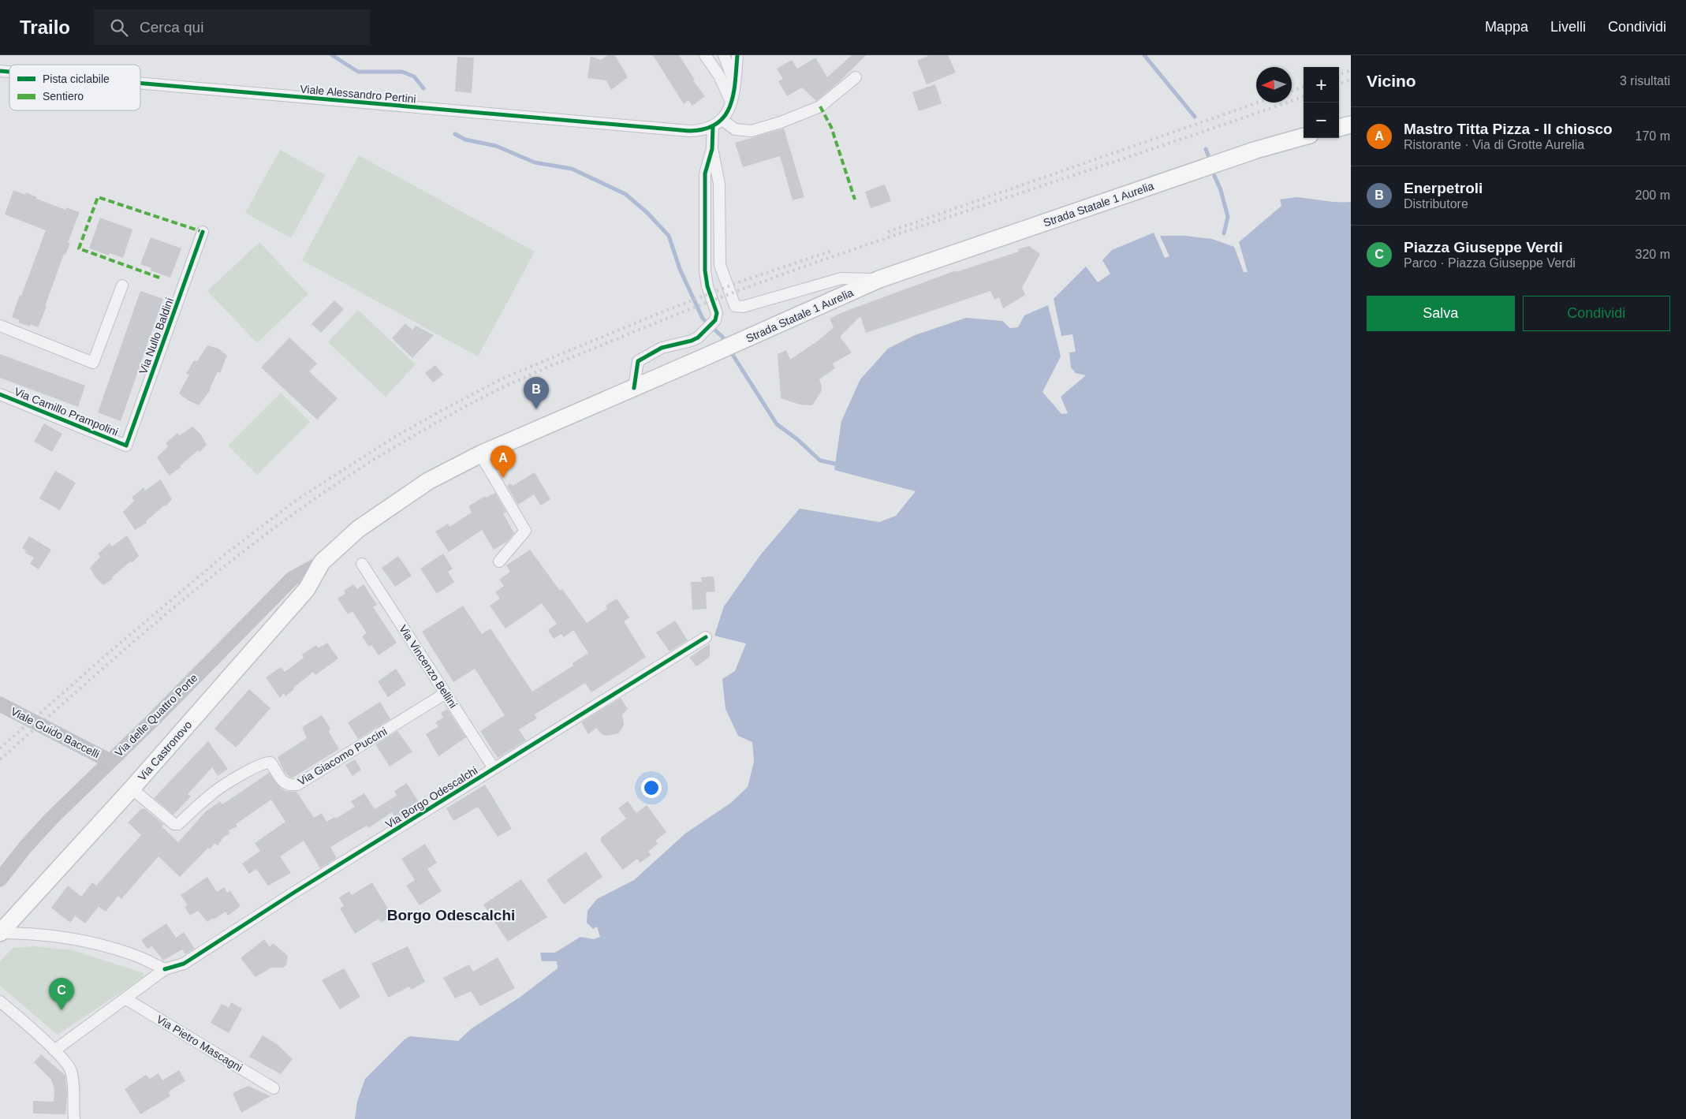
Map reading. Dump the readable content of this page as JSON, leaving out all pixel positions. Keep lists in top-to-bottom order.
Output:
{
  "streets": {
    "main road": [
      "Strada Statale 1 Aurelia",
      "Via delle Quattro Porte",
      "Viale Guido Baccelli",
      "Via Castronovo"
    ],
    "street": [
      "Viale Alessandro Pertini",
      "Via Nullo Baldini",
      "Via Camillo Prampolini",
      "Via Vincenzo Bellini",
      "Via Giacomo Puccini",
      "Via Borgo Odescalchi",
      "Via Pietro Mascagni"
    ]
  },
  "crossings": [
    ["Strada Statale 1 Aurelia", "Via delle Quattro Porte"],
    ["Strada Statale 1 Aurelia", "Via Castronovo"],
    ["Via Nullo Baldini", "Via Camillo Prampolini"],
    ["Via Vincenzo Bellini", "Via Giacomo Puccini"],
    ["Via Vincenzo Bellini", "Via Borgo Odescalchi"],
    ["Via delle Quattro Porte", "Viale Guido Baccelli"],
    ["Via delle Quattro Porte", "Via Castronovo"],
    ["Via Castronovo", "Via Giacomo Puccini"]
  ],
  "districts": ["Borgo Odescalchi"],
  "legend": ["Pista ciclabile", "Sentiero"],
  "north": "left",
  "page": {
    "header": "Trailo",
    "search": "Cerca qui",
    "nav": ["Mappa", "Livelli", "Condividi"],
    "heading": ["Vicino", "3 risultati"],
    "map_buttons": ["+", "−"],
    "list": [
      {
        "mark": "A",
        "name": "Mastro Titta Pizza - Il chiosco",
        "note": "Ristorante · Via di Grotte Aurelia",
        "value": "170 m"
      },
      {
        "mark": "B",
        "name": "Enerpetroli",
        "note": "Distributore",
        "value": "200 m"
      },
      {
        "mark": "C",
        "name": "Piazza Giuseppe Verdi",
        "note": "Parco · Piazza Giuseppe Verdi",
        "value": "320 m"
      }
    ],
    "buttons": ["Salva", "Condividi"],
    "pins": ["B", "A", "C"]
  }
}
